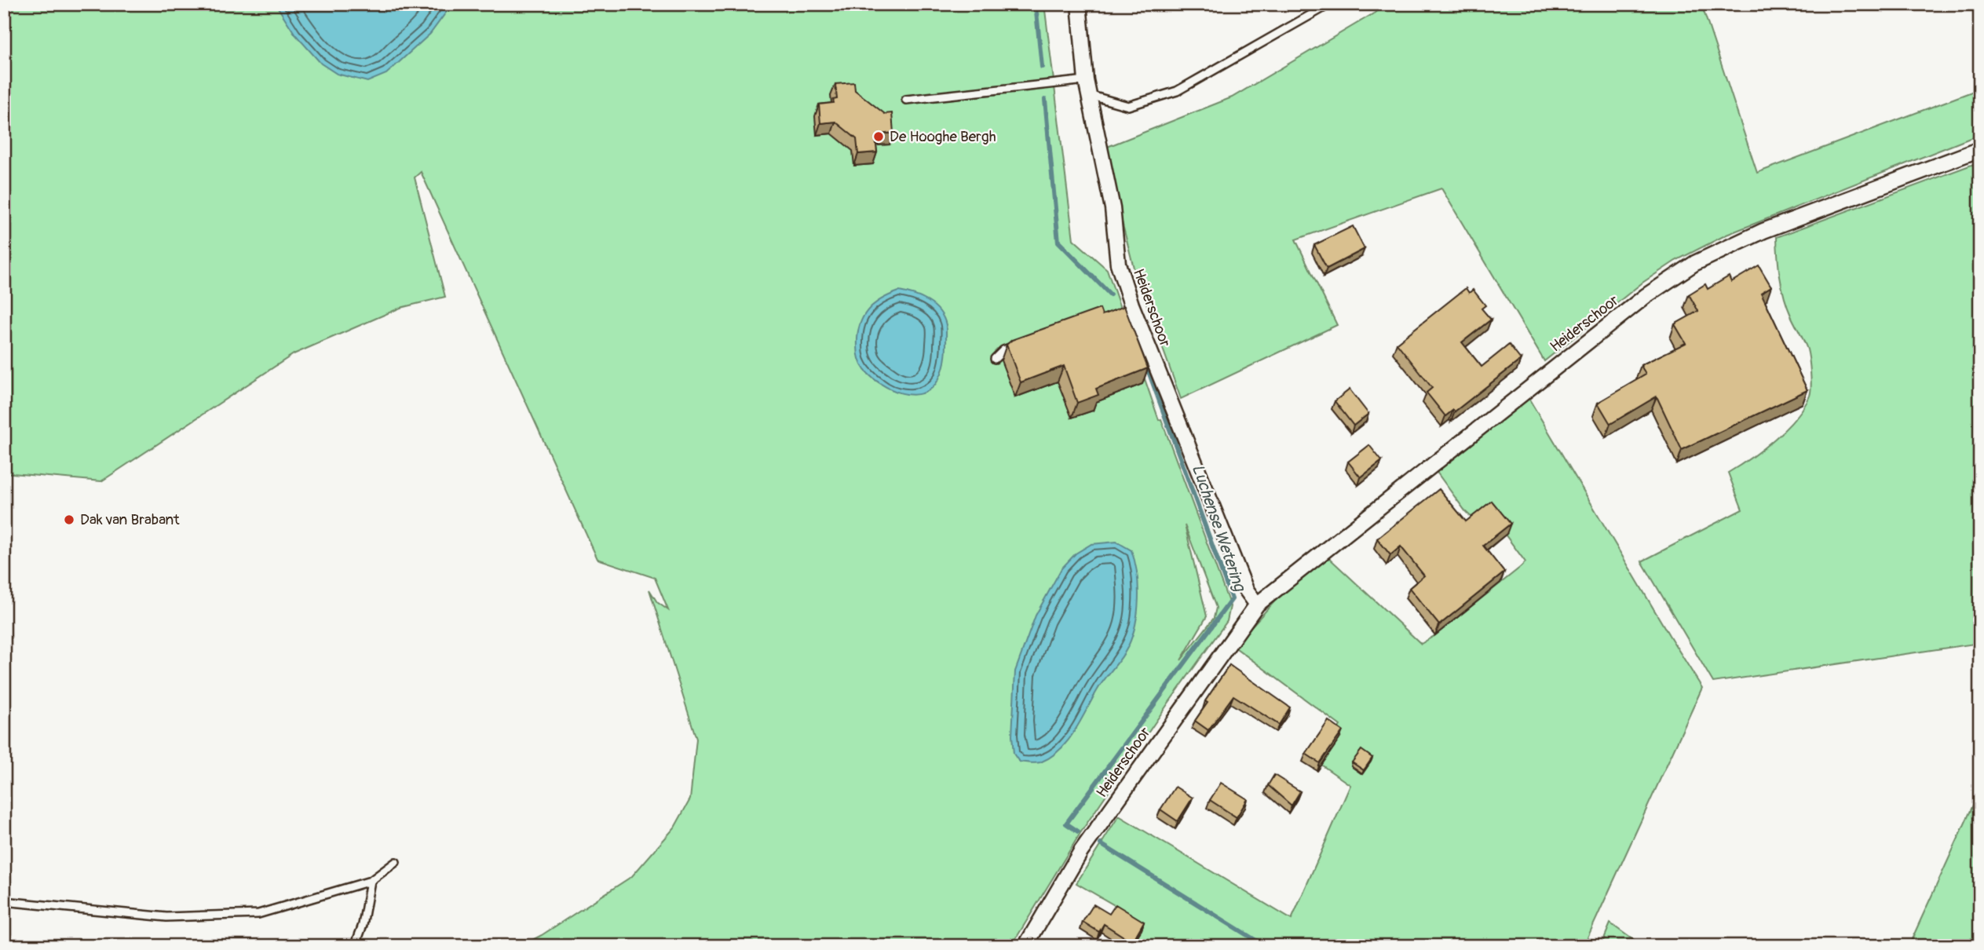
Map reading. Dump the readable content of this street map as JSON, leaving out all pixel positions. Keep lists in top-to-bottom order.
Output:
{
  "streets": {
    "street": ["Heiderschoor"]
  },
  "water": ["Luchense Wetering"],
  "places": ["De Hooghe Bergh", "Dak van Brabant"]
}
